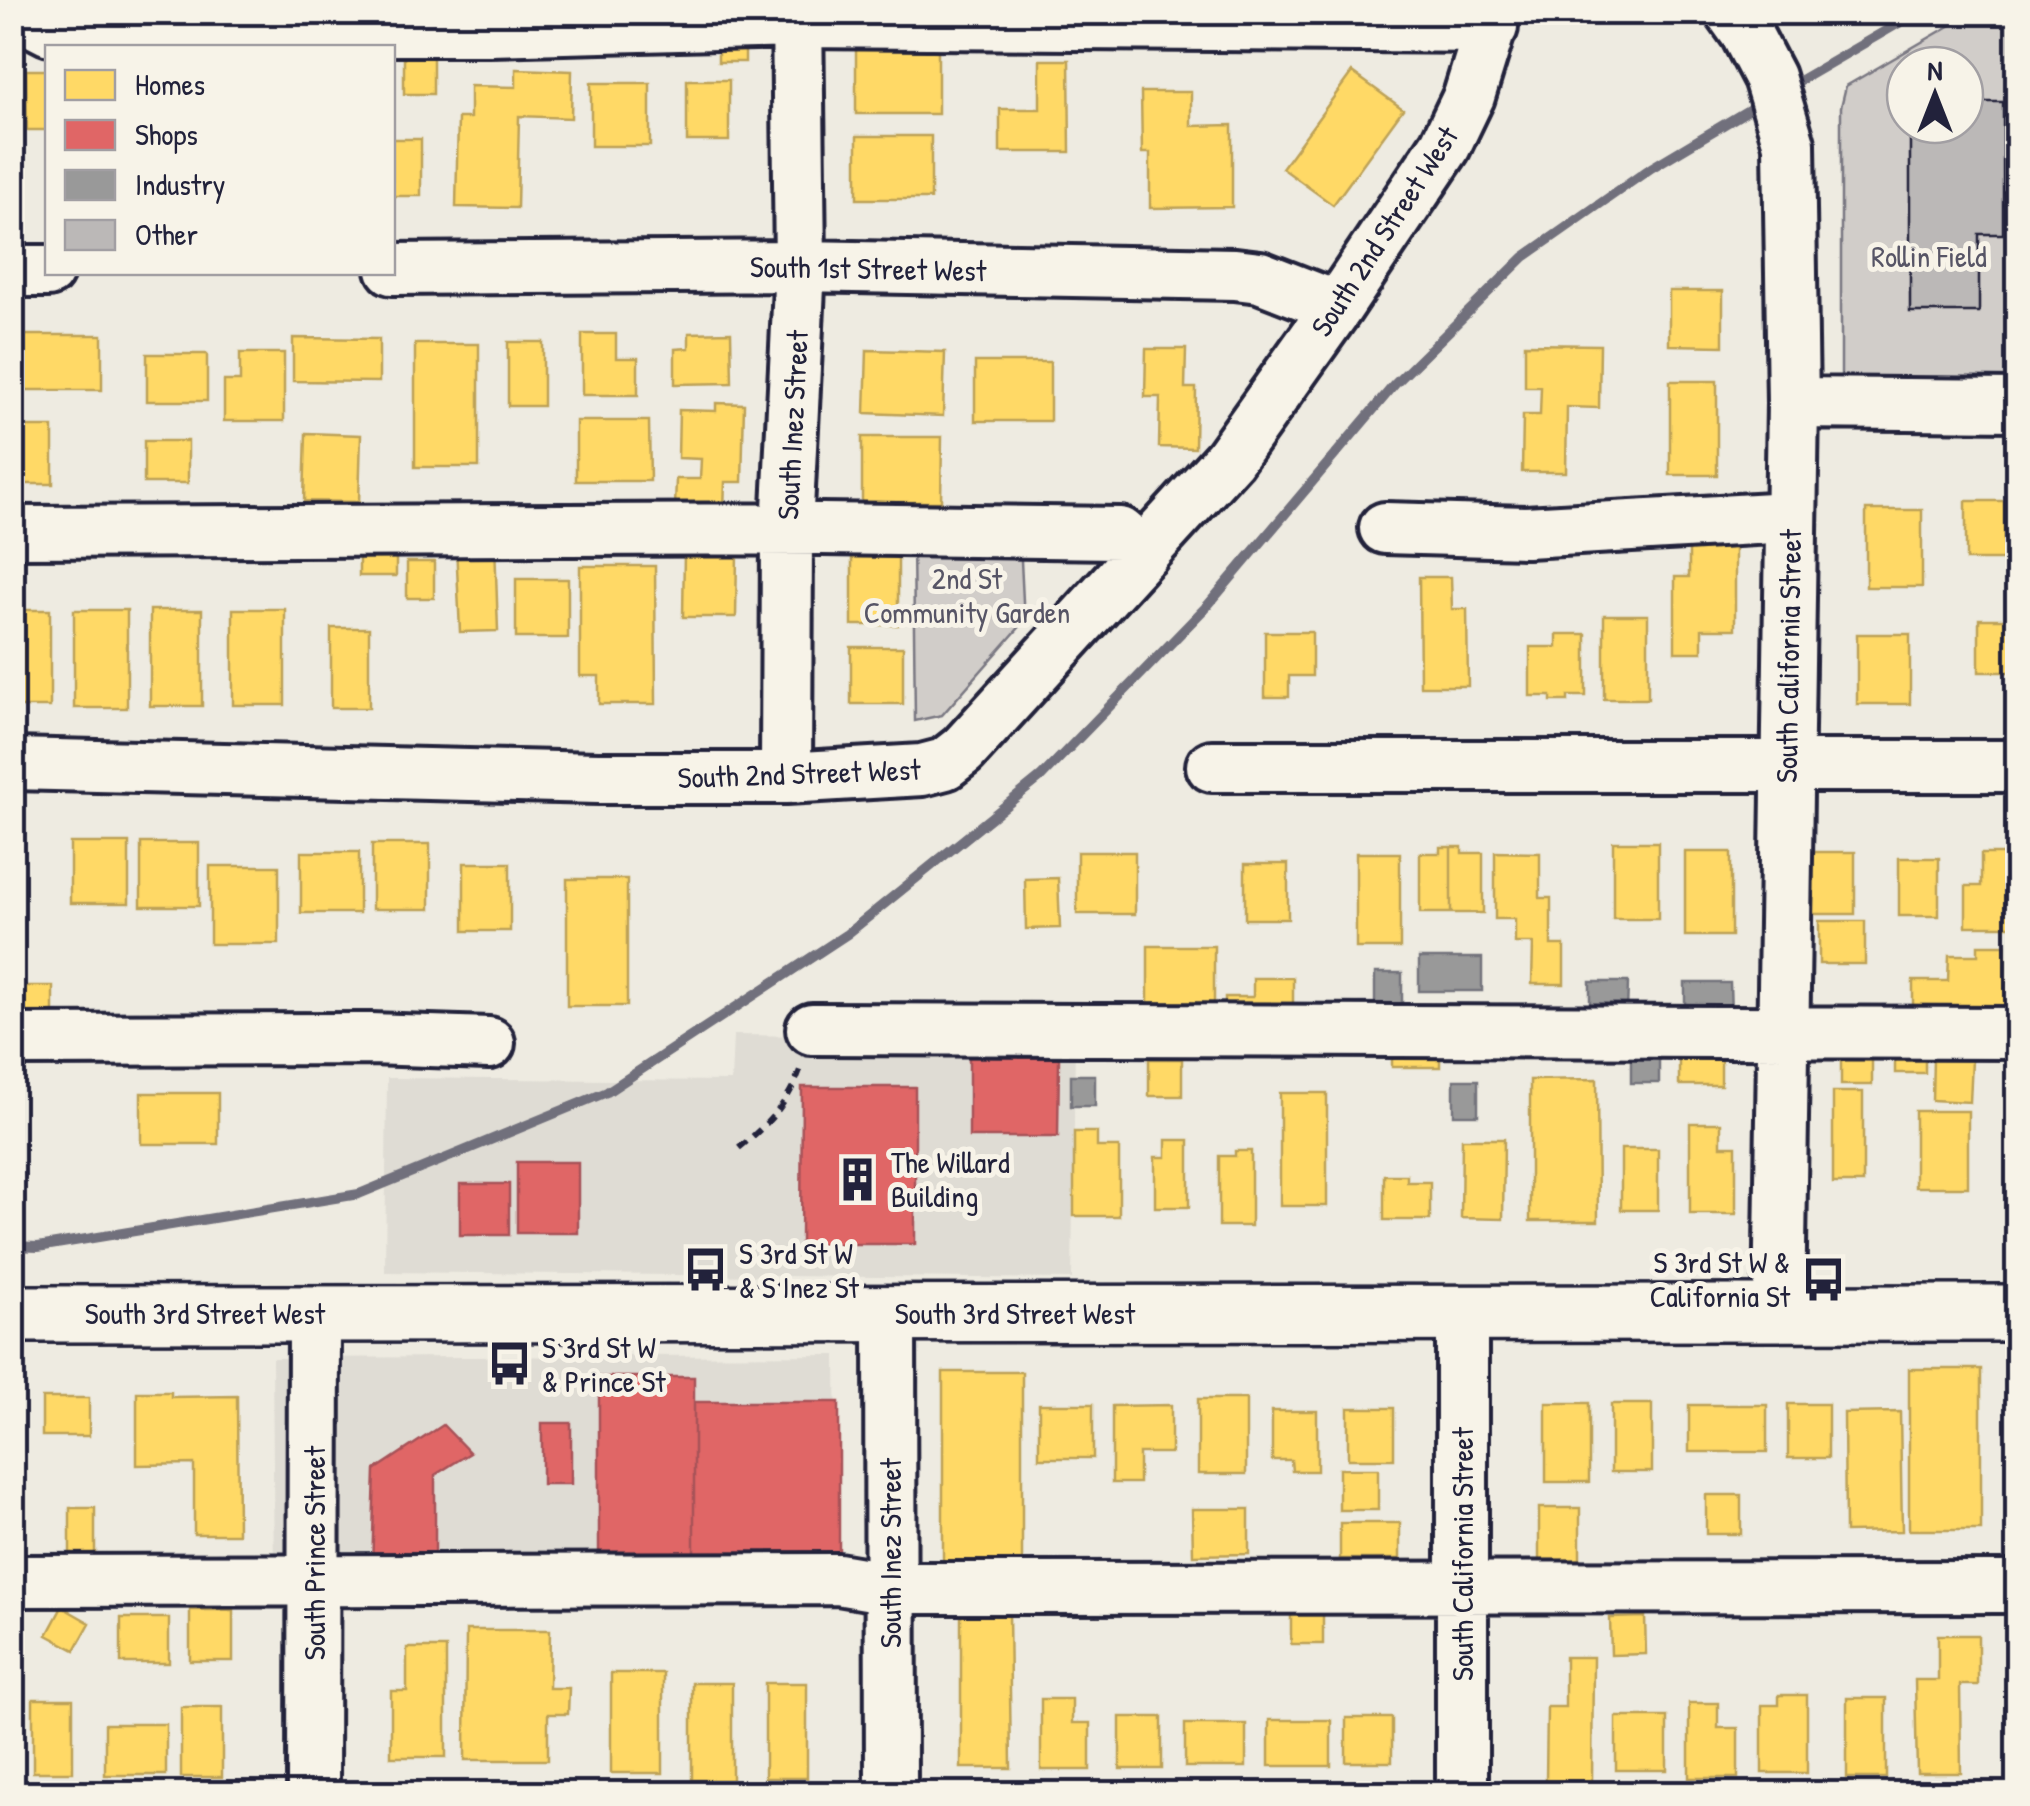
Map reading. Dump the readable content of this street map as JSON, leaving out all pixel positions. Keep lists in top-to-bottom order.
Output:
{
  "streets": {
    "main road": ["South 3rd Street West"],
    "street": [
      "South 2nd Street West",
      "South 1st Street West",
      "South Inez Street",
      "South California Street",
      "South Prince Street"
    ]
  },
  "crossings": [
    ["South 2nd Street West", "South 1st Street West"],
    ["South 2nd Street West", "South Inez Street"],
    ["South 1st Street West", "South Inez Street"],
    ["South Inez Street", "South 3rd Street West"],
    ["South California Street", "South 3rd Street West"],
    ["South 3rd Street West", "South Prince Street"]
  ],
  "parks": ["Rollin Field", "2nd St Community Garden"],
  "places": {
    "building": ["The Willard Building"],
    "bus stop": ["S 3rd St W & S Inez St", "S 3rd St W & California St", "S 3rd St W & Prince St"]
  },
  "legend": [
    "Homes",
    "Shops",
    "Industry",
    "Other"
  ],
  "north": "top"
}
